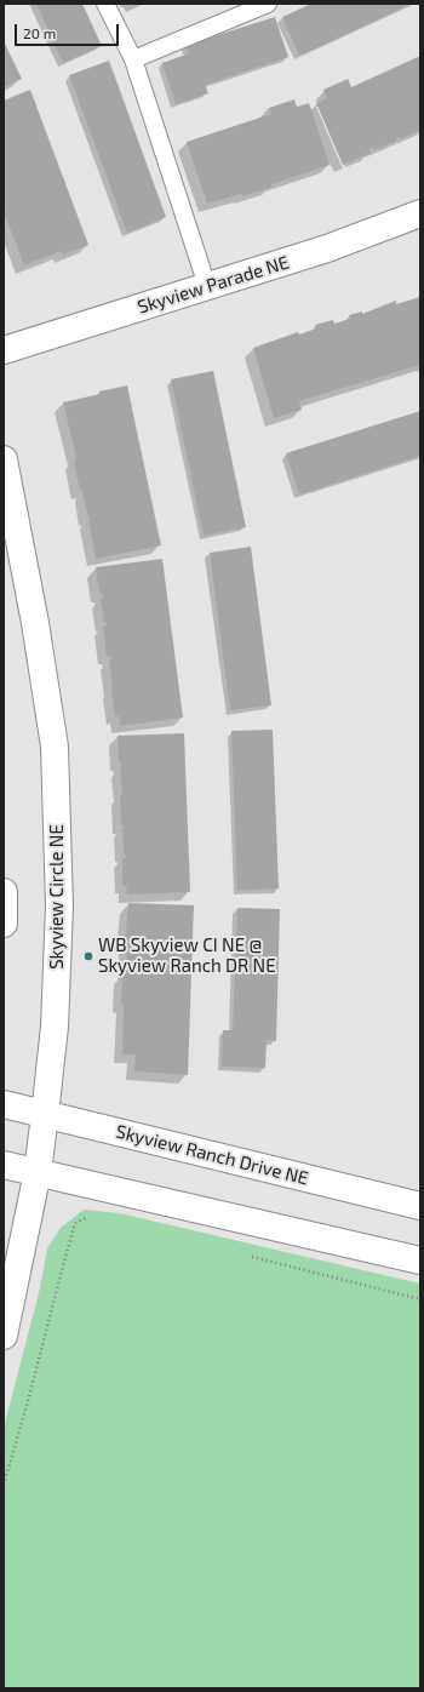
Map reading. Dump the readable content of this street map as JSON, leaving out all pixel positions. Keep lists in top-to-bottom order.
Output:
{
  "streets": {
    "street": ["Skyview Parade NE", "Skyview Circle NE", "Skyview Ranch Drive NE"]
  },
  "crossings": [
    ["Skyview Circle NE", "Skyview Ranch Drive NE"]
  ],
  "places": ["WB Skyview CI NE @ Skyview Ranch DR NE"],
  "scale_bar": "20 m"
}
